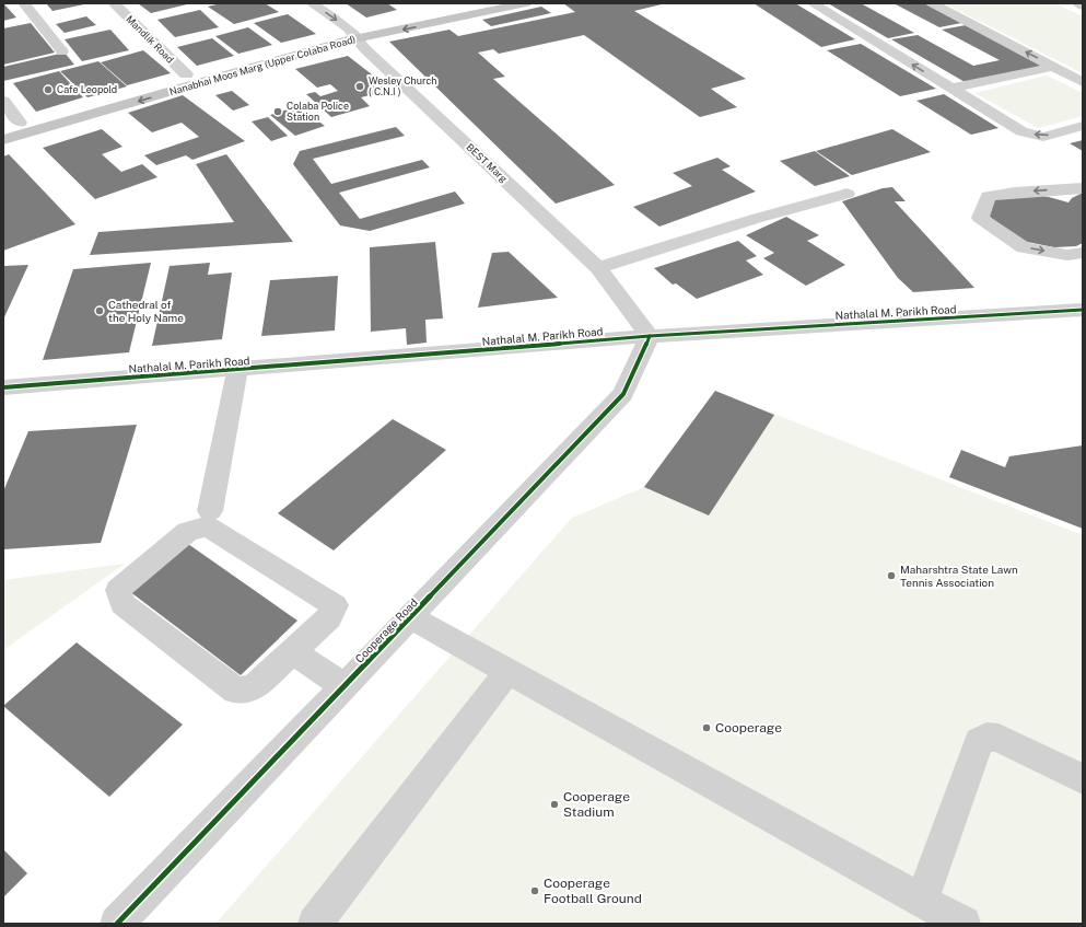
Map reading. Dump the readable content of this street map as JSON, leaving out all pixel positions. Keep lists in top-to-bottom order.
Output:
{
  "streets": {
    "main road": ["Nanabhai Moos Marg (Upper Colaba Road)"],
    "street": [
      "Mandlik Road",
      "BEST Marg",
      "Nathalal M. Parikh Road",
      "Cooperage Road"
    ]
  },
  "crossings": [
    ["Mandlik Road", "Nanabhai Moos Marg (Upper Colaba Road)"],
    ["Nanabhai Moos Marg (Upper Colaba Road)", "BEST Marg"],
    ["BEST Marg", "Nathalal M. Parikh Road"],
    ["BEST Marg", "Cooperage Road"],
    ["Nathalal M. Parikh Road", "Cooperage Road"]
  ],
  "places": [
    "Wesley Church ( C.N.I )",
    "Cafe Leopold",
    "Colaba Police Station",
    "Cathedral of the Holy Name",
    "Maharshtra State Lawn Tennis Association",
    "Cooperage",
    "Cooperage Stadium",
    "Cooperage Football Ground"
  ]
}
